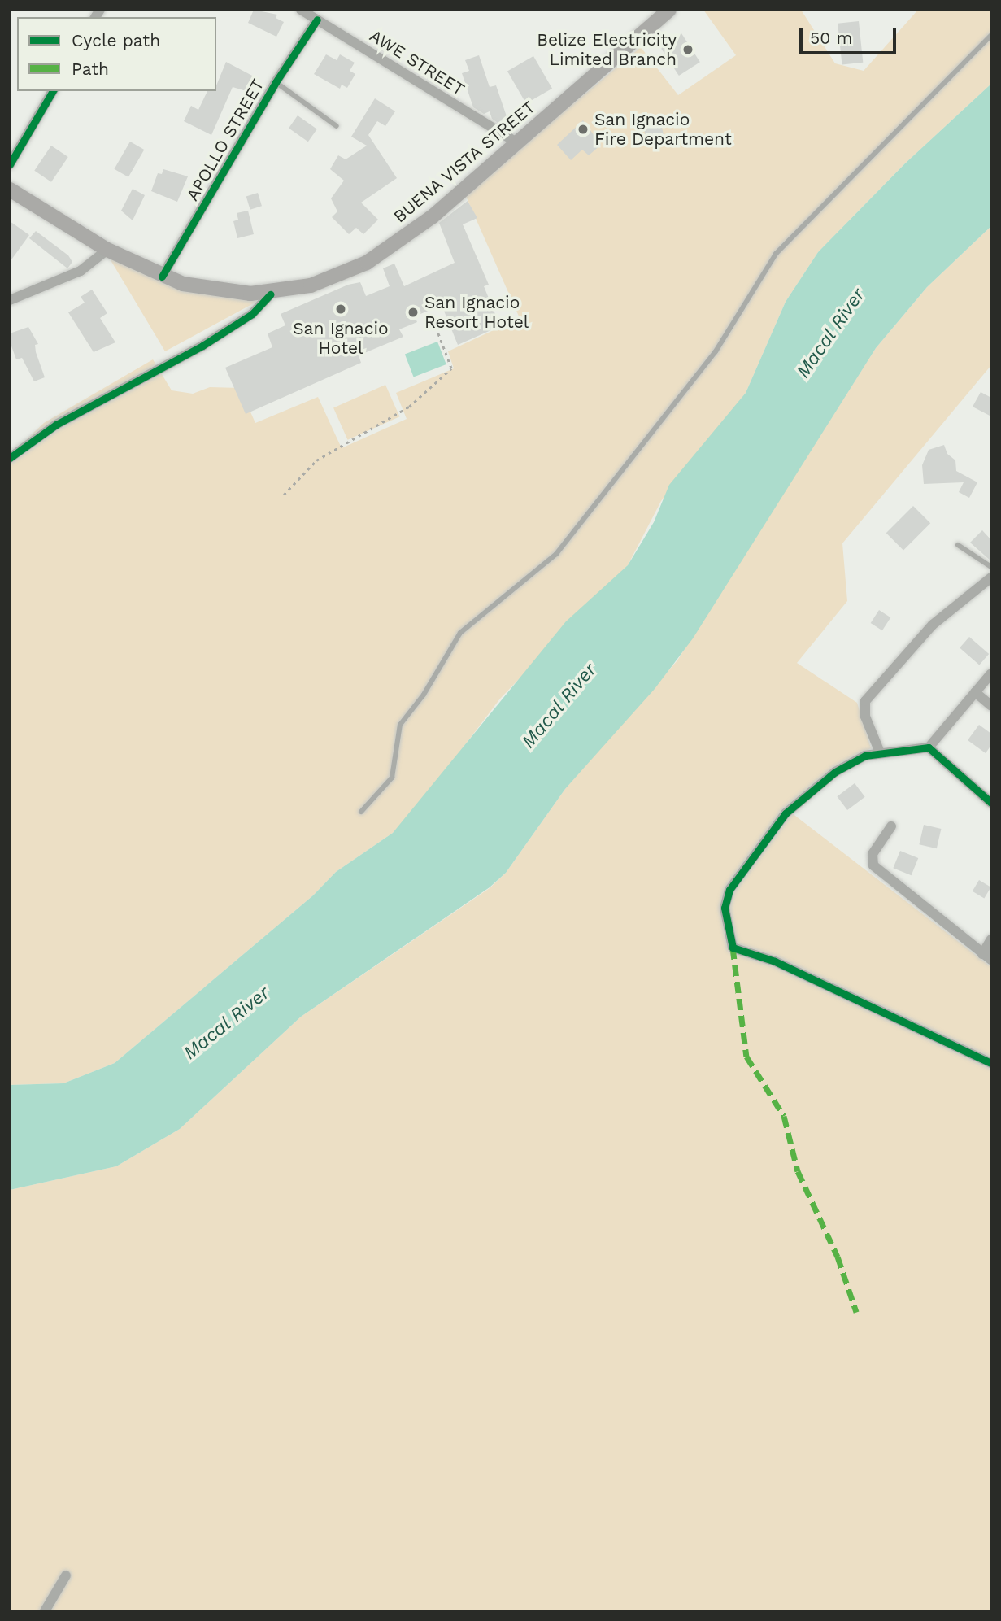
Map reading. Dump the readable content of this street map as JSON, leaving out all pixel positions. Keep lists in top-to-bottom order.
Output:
{
  "streets": {
    "main road": ["BUENA VISTA STREET"],
    "street": ["AWE STREET", "APOLLO STREET"]
  },
  "crossings": [
    ["AWE STREET", "APOLLO STREET"],
    ["AWE STREET", "BUENA VISTA STREET"],
    ["APOLLO STREET", "BUENA VISTA STREET"]
  ],
  "water": ["Macal River"],
  "places": [
    "Belize Electricity Limited Branch",
    "San Ignacio Fire Department",
    "San Ignacio Hotel",
    "San Ignacio Resort Hotel"
  ],
  "legend": ["Cycle path", "Path"],
  "scale_bar": "50 m"
}
